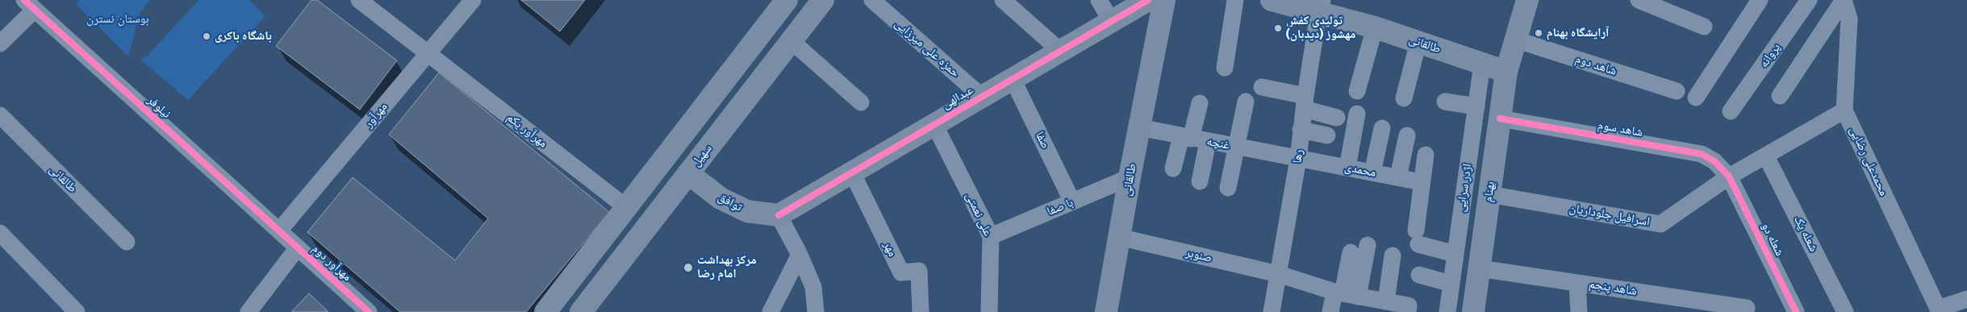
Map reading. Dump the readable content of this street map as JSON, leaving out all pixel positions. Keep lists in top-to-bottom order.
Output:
{
  "streets": {
    "street": [
      "طالقانی",
      "حمزه علی میرزایی",
      "پروانه",
      "شاهد دوم",
      "عبدالهی",
      "نیلوفر",
      "مهرآور",
      "شاهد سوم",
      "مهرآور یکم",
      "صفا",
      "غنچه",
      "سهیل",
      "رها",
      "محمدعلی رضایی",
      "محمدی",
      "اژدر سرایی",
      "بهنام",
      "توافق",
      "با صفا",
      "علی نعمتی",
      "اسرافیل جلوداریان",
      "شعله یک",
      "شعله دو",
      "مهر",
      "صنوبر",
      "مهرآور دوم",
      "شاهد پنجم"
    ]
  },
  "crossings": [
    ["طالقانی", "غنچه"],
    ["طالقانی", "رها"],
    ["طالقانی", "اژدر سرایی"],
    ["طالقانی", "بهنام"],
    ["طالقانی", "با صفا"],
    ["طالقانی", "صنوبر"],
    ["حمزه علی میرزایی", "عبدالهی"],
    ["عبدالهی", "صفا"],
    ["عبدالهی", "توافق"],
    ["عبدالهی", "علی نعمتی"],
    ["عبدالهی", "مهر"],
    ["نیلوفر", "مهرآور"],
    ["نیلوفر", "مهرآور دوم"],
    ["مهرآور", "مهرآور یکم"],
    ["مهرآور", "مهرآور دوم"],
    ["شاهد سوم", "بهنام"],
    ["شاهد سوم", "اسرافیل جلوداریان"],
    ["شاهد سوم", "شعله دو"],
    ["صفا", "با صفا"],
    ["غنچه", "رها"],
    ["غنچه", "محمدی"],
    ["سهیل", "توافق"],
    ["رها", "محمدی"],
    ["رها", "صنوبر"],
    ["محمدعلی رضایی", "اسرافیل جلوداریان"],
    ["بهنام", "اسرافیل جلوداریان"],
    ["بهنام", "شاهد پنجم"],
    ["با صفا", "علی نعمتی"],
    ["اسرافیل جلوداریان", "شعله یک"],
    ["اسرافیل جلوداریان", "شعله دو"]
  ],
  "parks": ["بوستان نسترن"],
  "places": [
    "تولیدی کفش مهشوز (دیدبان)",
    "آرایشگاه بهنام",
    "باشگاه باکری",
    "مرکز بهداشت امام رضا"
  ]
}
